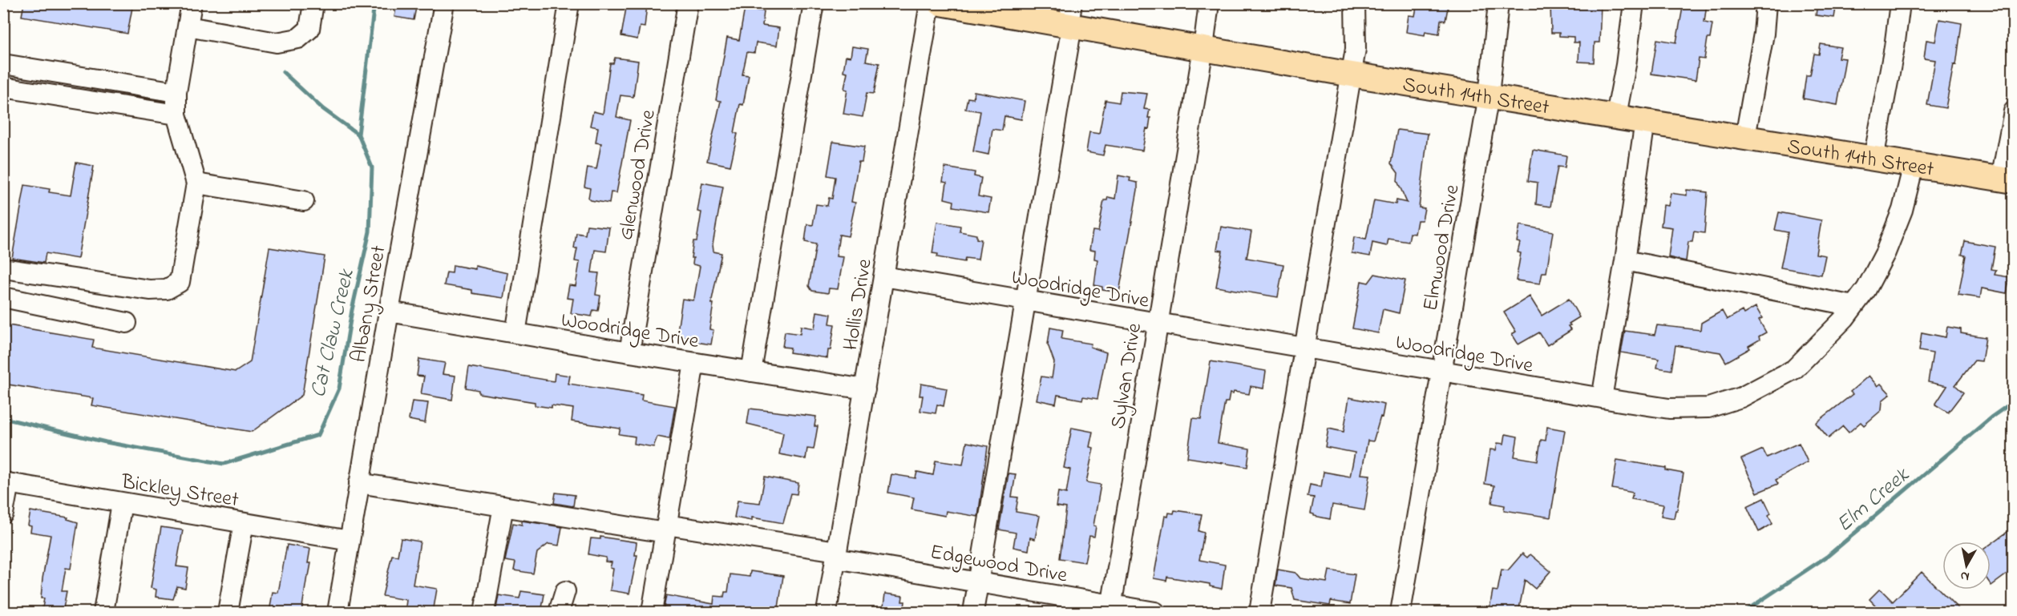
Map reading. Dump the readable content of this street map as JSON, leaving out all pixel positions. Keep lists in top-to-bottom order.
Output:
{
  "streets": {
    "main road": ["South 14th Street"],
    "street": [
      "Glenwood Drive",
      "Elmwood Drive",
      "Woodridge Drive",
      "Albany Street",
      "Hollis Drive",
      "Sylvan Drive",
      "Bickley Street",
      "Edgewood Drive"
    ]
  },
  "crossings": [
    ["South 14th Street", "Elmwood Drive"],
    ["South 14th Street", "Woodridge Drive"],
    ["South 14th Street", "Sylvan Drive"],
    ["Glenwood Drive", "Woodridge Drive"],
    ["Elmwood Drive", "Woodridge Drive"],
    ["Woodridge Drive", "Albany Street"],
    ["Woodridge Drive", "Hollis Drive"],
    ["Woodridge Drive", "Sylvan Drive"],
    ["Albany Street", "Bickley Street"],
    ["Albany Street", "Edgewood Drive"],
    ["Hollis Drive", "Edgewood Drive"],
    ["Sylvan Drive", "Edgewood Drive"]
  ],
  "water": ["Cat Claw Creek", "Elm Creek"],
  "north": "bottom"
}
